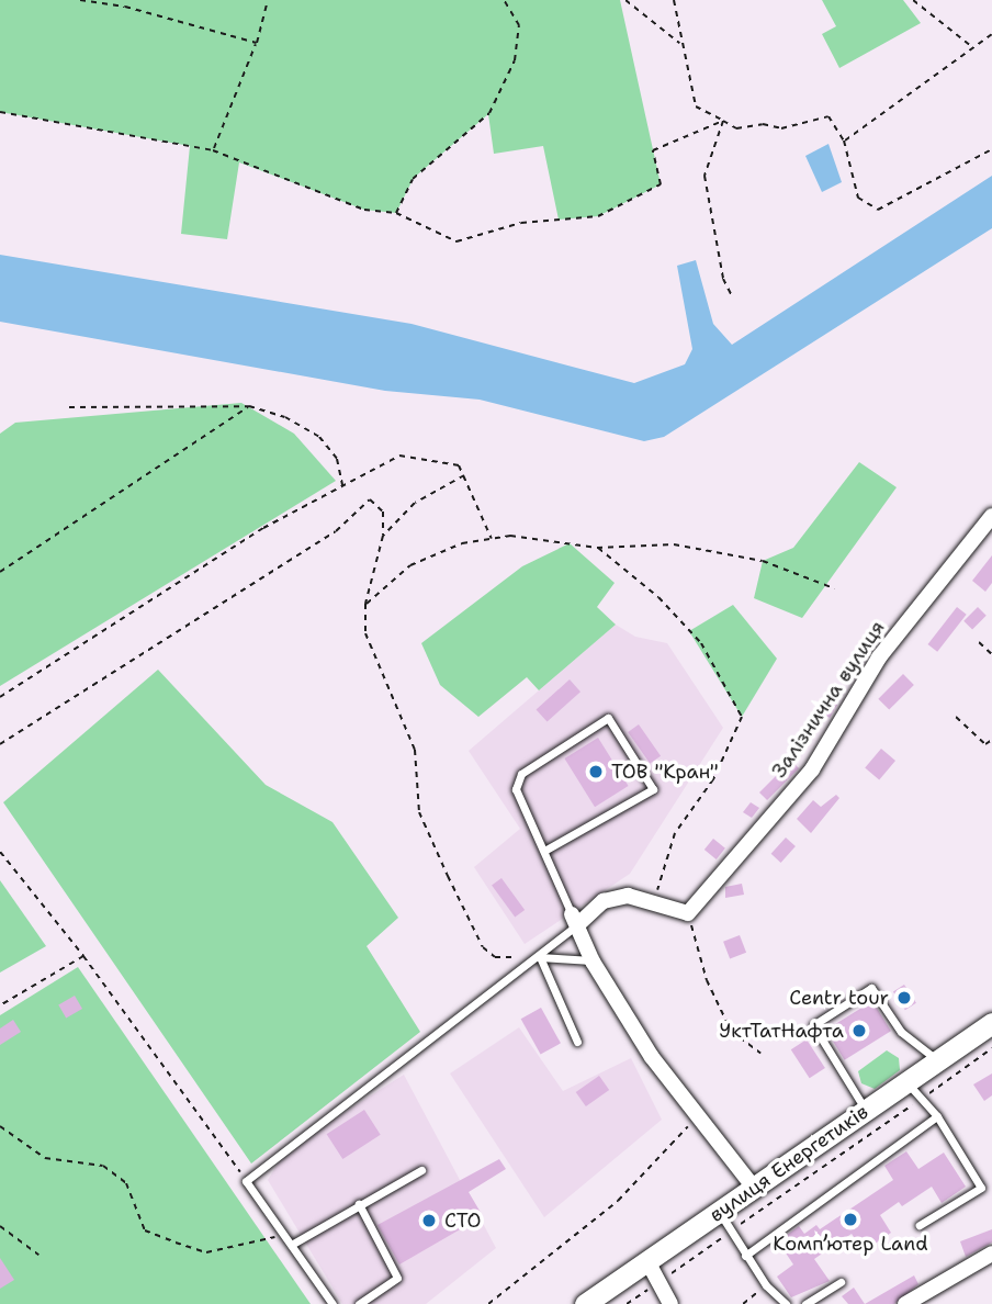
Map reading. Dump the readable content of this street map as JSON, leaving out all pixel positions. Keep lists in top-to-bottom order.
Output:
{
  "streets": {
    "main road": ["вулиця Енергетиків"],
    "street": ["Залізнична вулиця"]
  },
  "places": [
    "ТОВ \"Кран\"",
    "Centr tour",
    "УктТатНафта",
    "Комп’ютер Land",
    "СТО"
  ]
}
